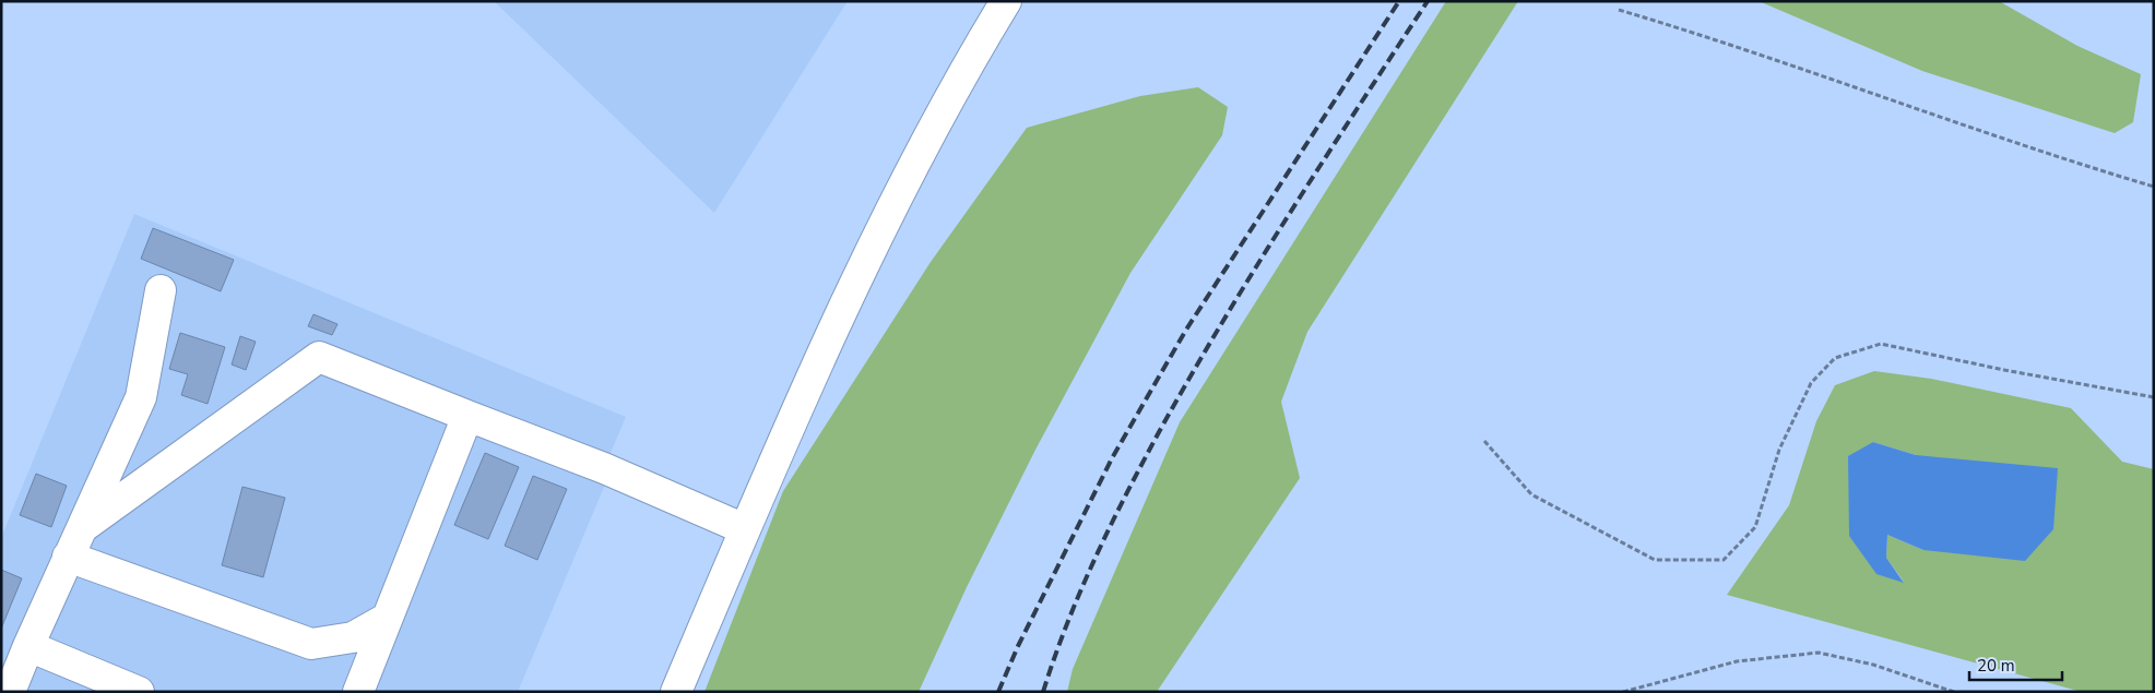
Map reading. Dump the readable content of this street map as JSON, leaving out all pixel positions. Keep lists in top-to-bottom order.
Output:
{
  "scale_bar": "20 m"
}
